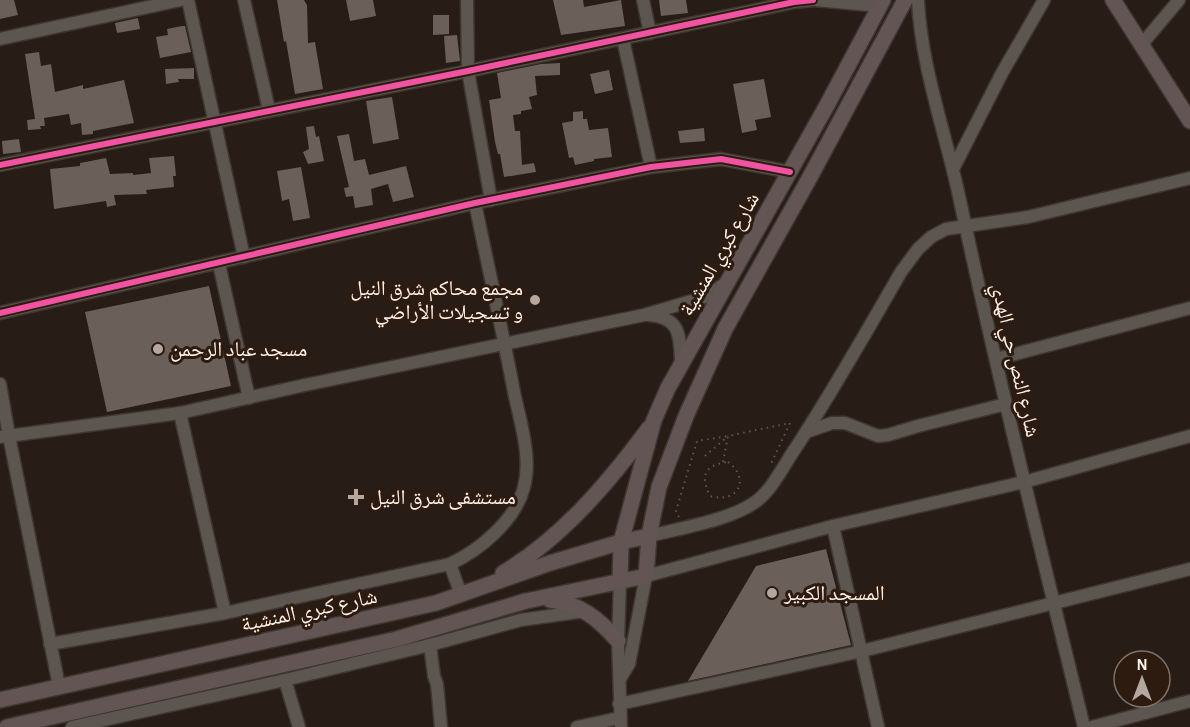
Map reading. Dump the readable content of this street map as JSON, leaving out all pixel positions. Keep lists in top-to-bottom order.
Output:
{
  "streets": {
    "main road": ["شارع كبري المنشية"],
    "street": ["شارع النص حي الهدي"]
  },
  "places": {
    "other": ["مجمع محاكم شرق النيل و تسجيلات الأراضي", "مسجد عباد الرحمن", "المسجد الكبير"],
    "health": ["مستشفى شرق النيل"]
  },
  "north": "top"
}
